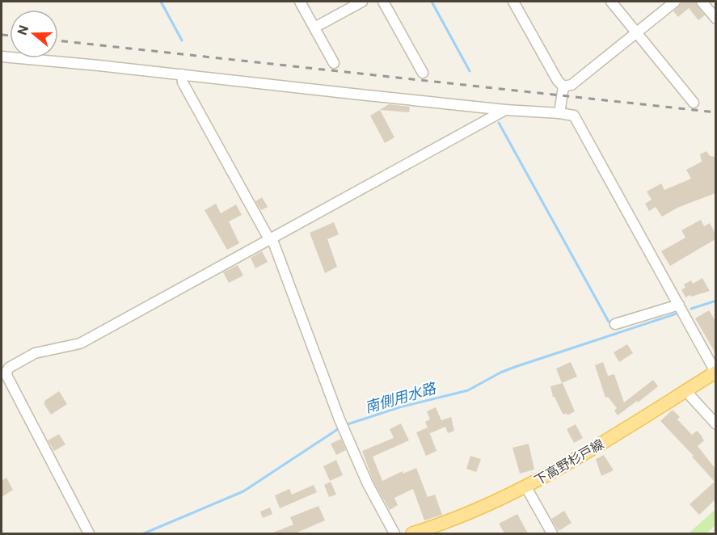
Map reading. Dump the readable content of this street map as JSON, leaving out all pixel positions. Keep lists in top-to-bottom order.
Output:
{
  "streets": {
    "main road": ["下高野杉戸線"]
  },
  "water": ["南側用水路"],
  "north": "left"
}
